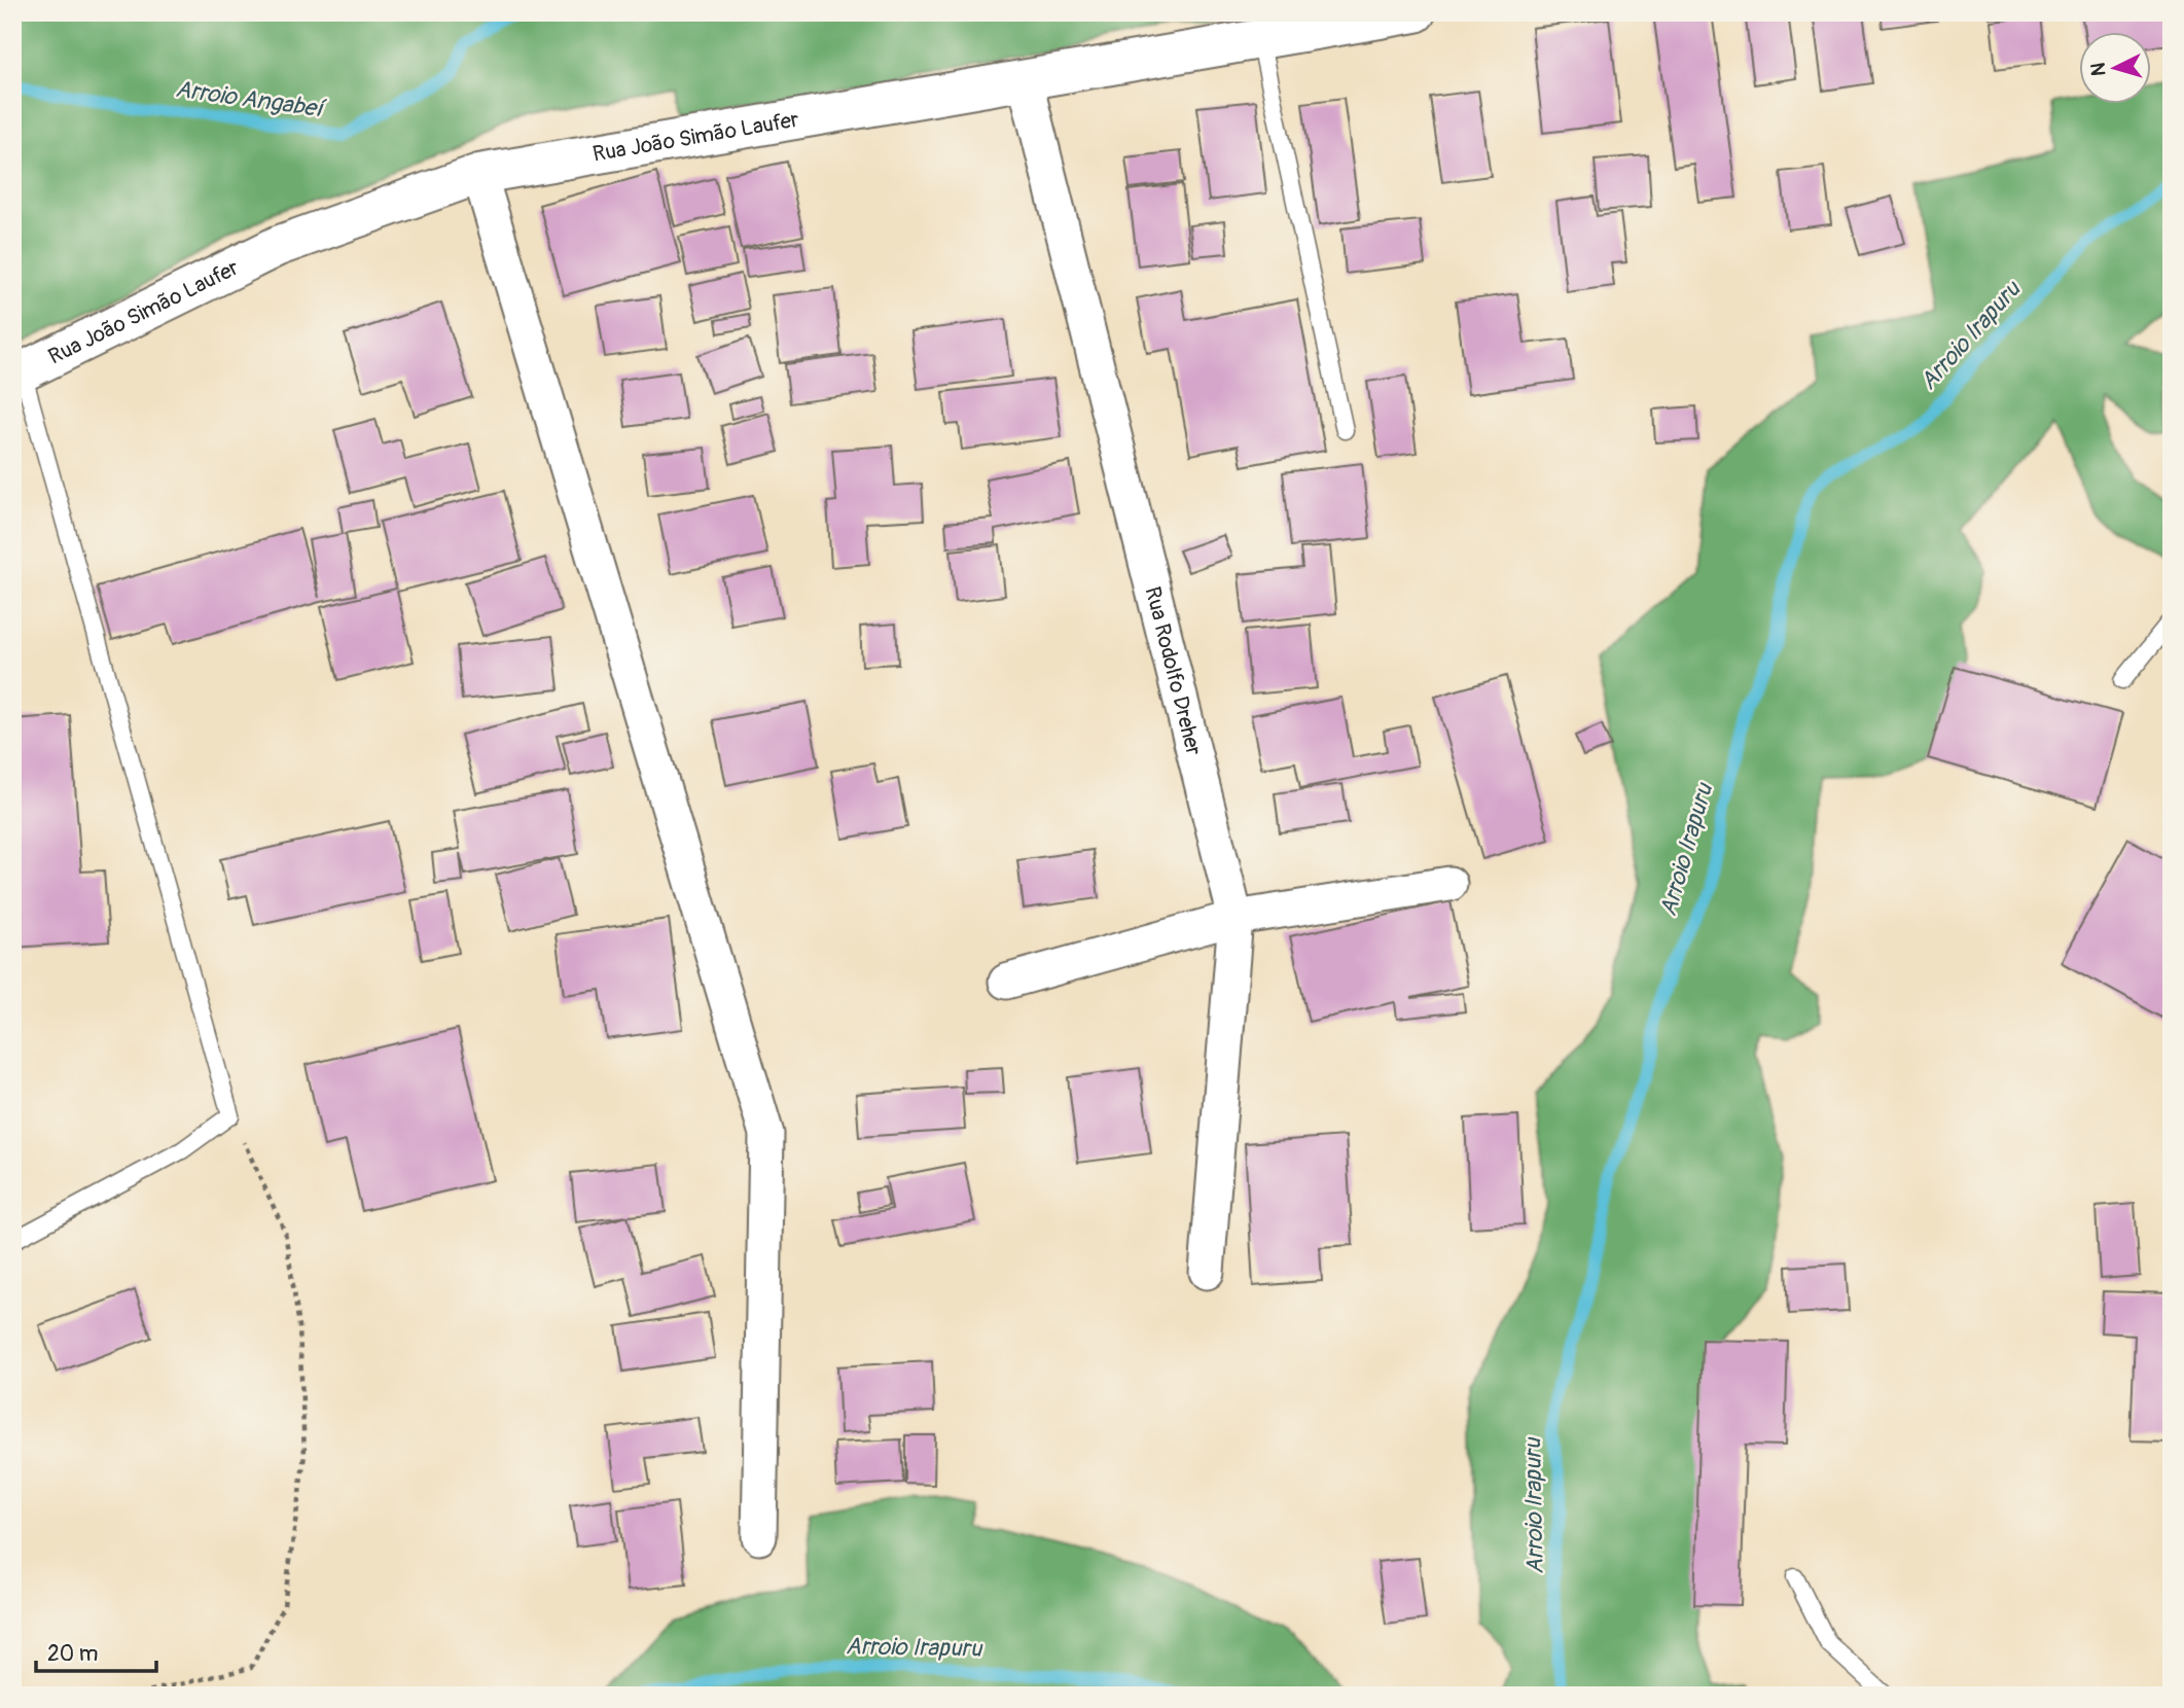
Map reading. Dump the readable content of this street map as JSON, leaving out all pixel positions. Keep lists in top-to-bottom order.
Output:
{
  "streets": {
    "main road": ["Rua João Simão Laufer"],
    "street": ["Rua Rodolfo Dreher"]
  },
  "crossings": [
    ["Rua João Simão Laufer", "Rua Rodolfo Dreher"]
  ],
  "water": ["Arroio Angabeí", "Arroio Irapuru"],
  "scale_bar": "20 m",
  "north": "left"
}
